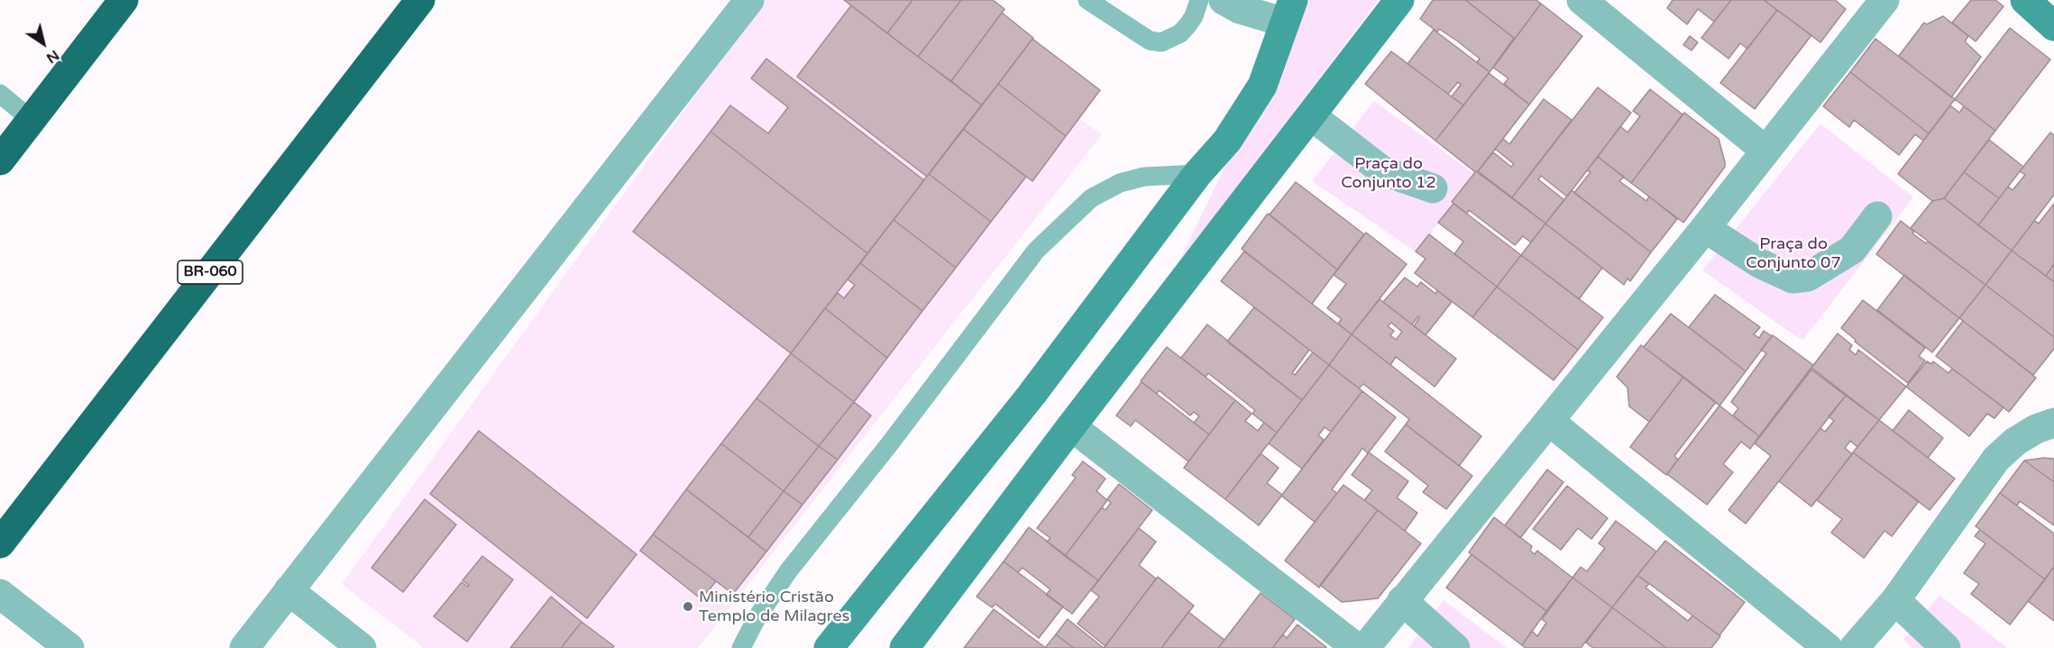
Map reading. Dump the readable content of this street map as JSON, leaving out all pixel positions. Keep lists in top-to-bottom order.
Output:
{
  "streets": {
    "highway": ["BR-060"]
  },
  "parks": ["Praça do Conjunto 12", "Praça do Conjunto 07"],
  "places": ["Ministério Cristão Templo de Milagres"],
  "north": "bottom right"
}
